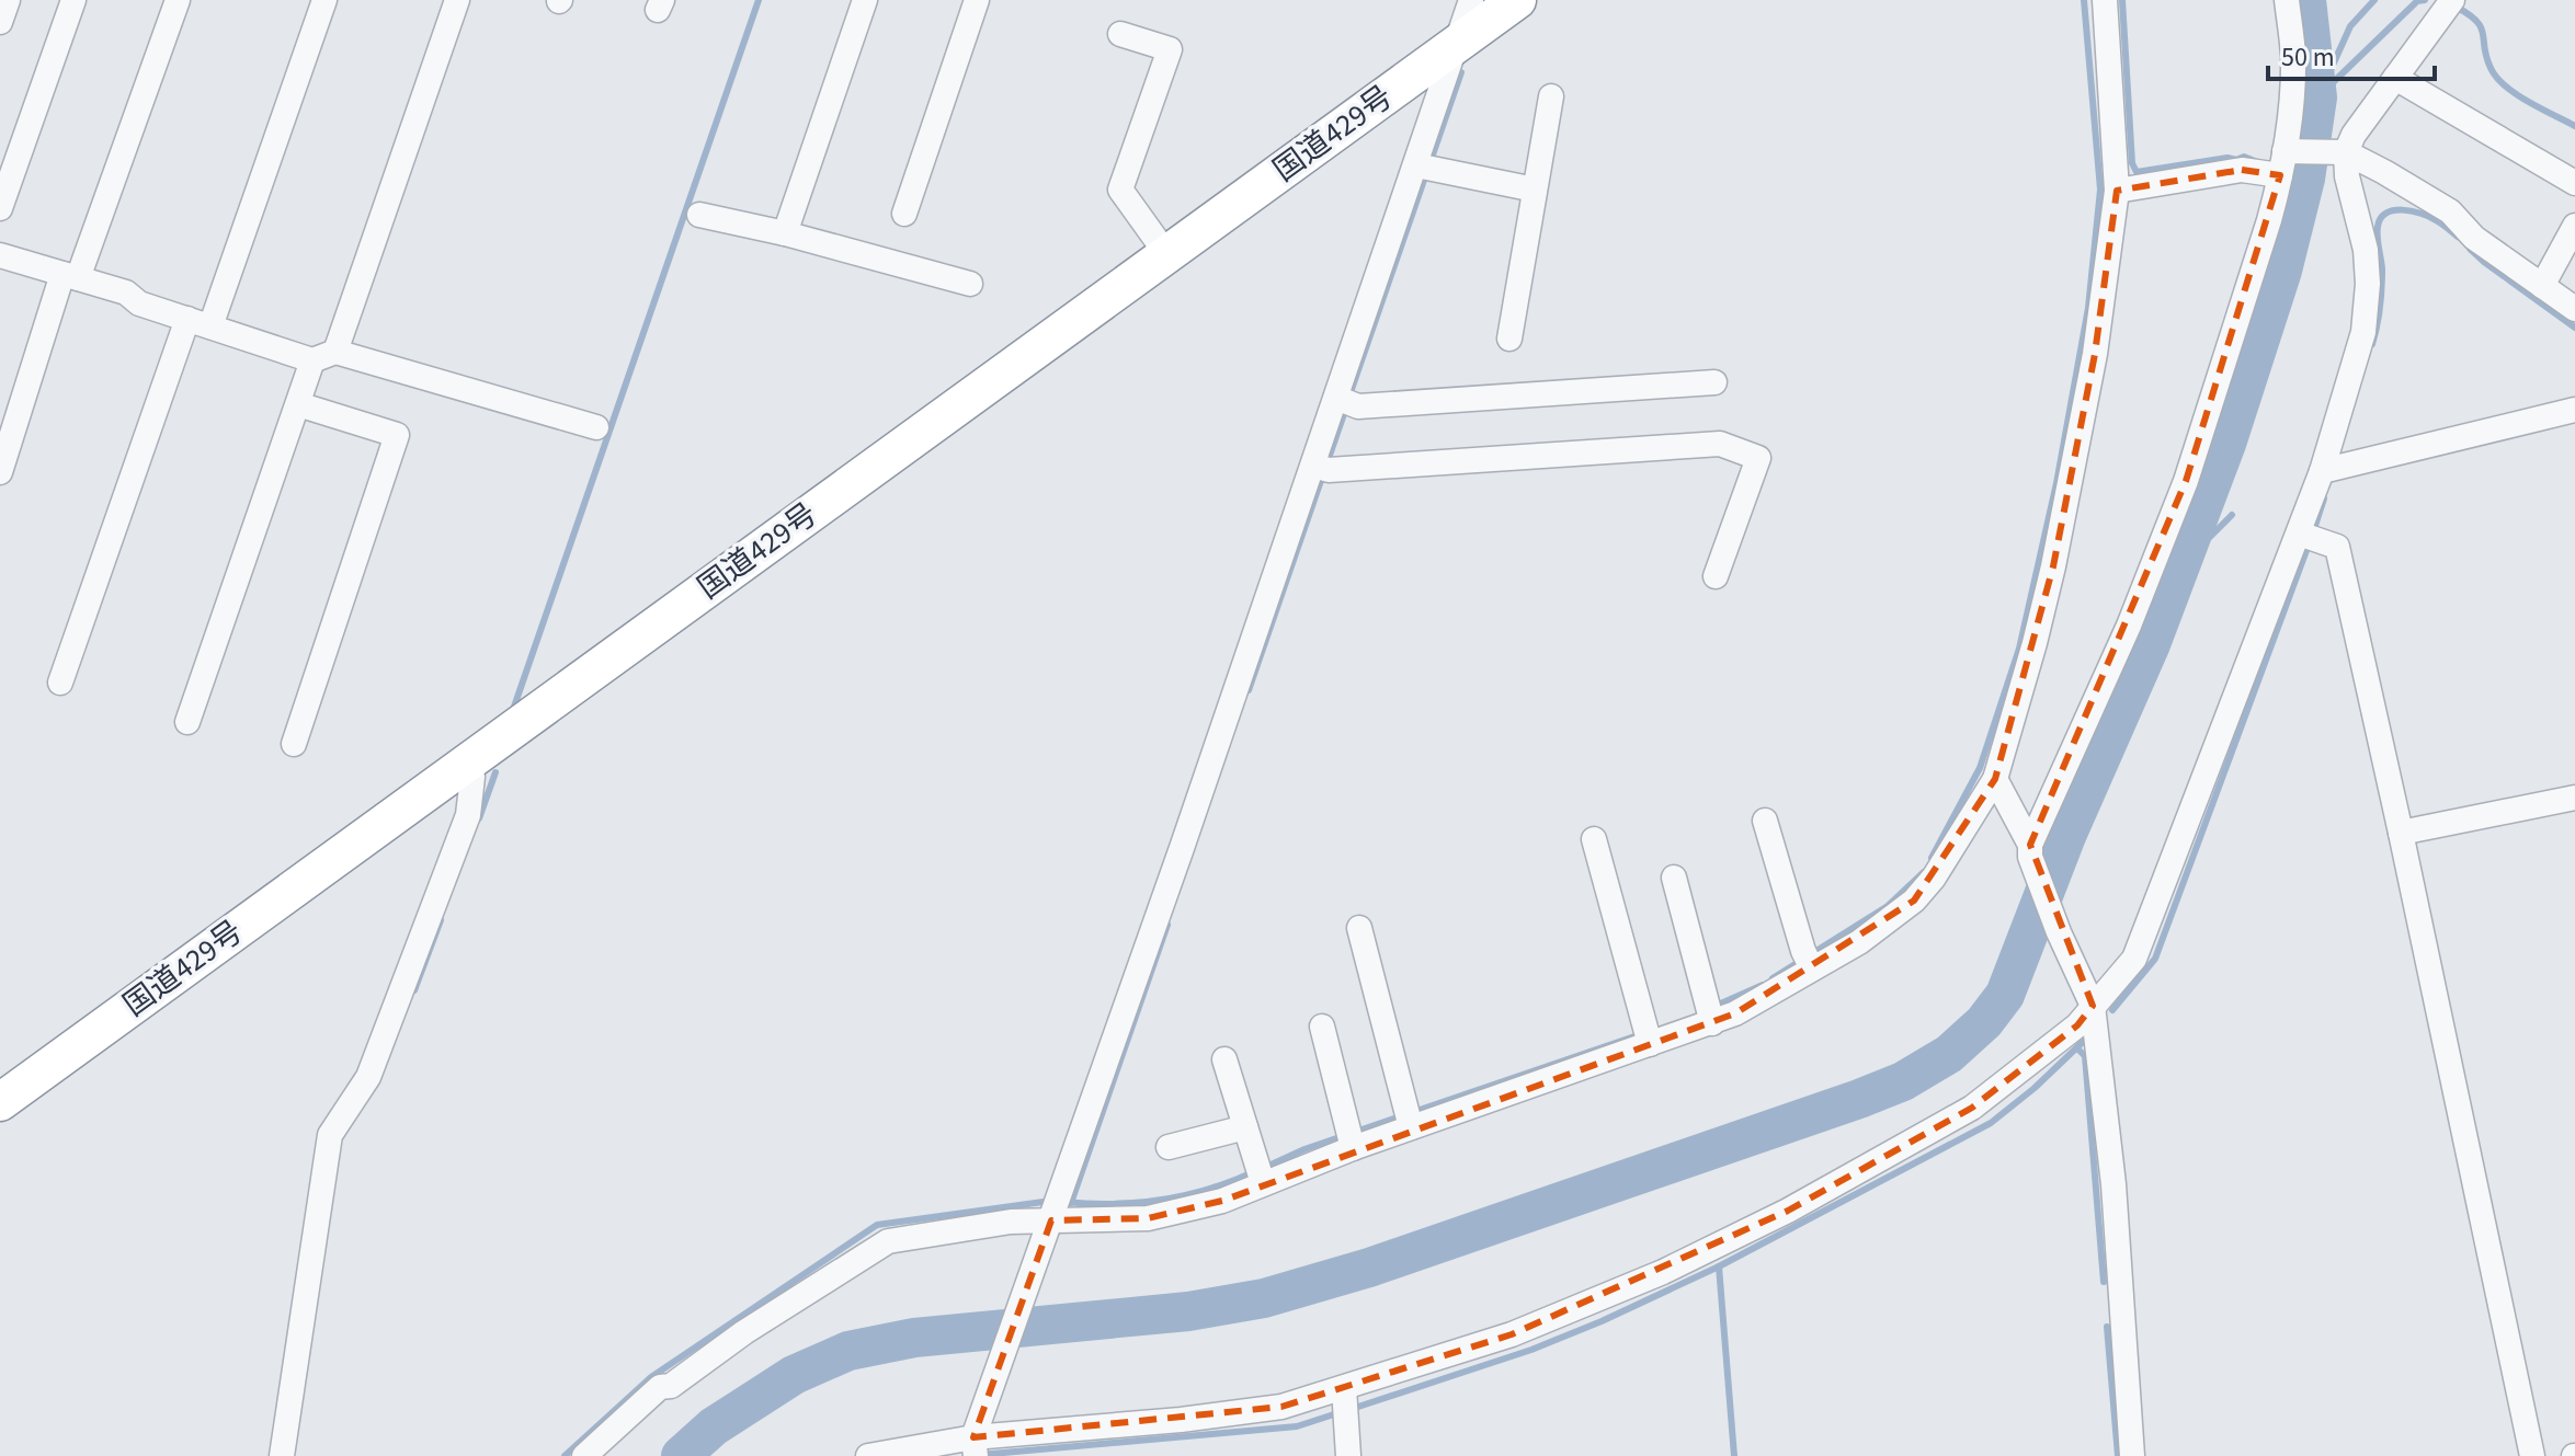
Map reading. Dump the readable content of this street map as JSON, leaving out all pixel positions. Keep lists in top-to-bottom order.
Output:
{
  "streets": {
    "highway": ["国道429号"]
  },
  "scale_bar": "50 m"
}
